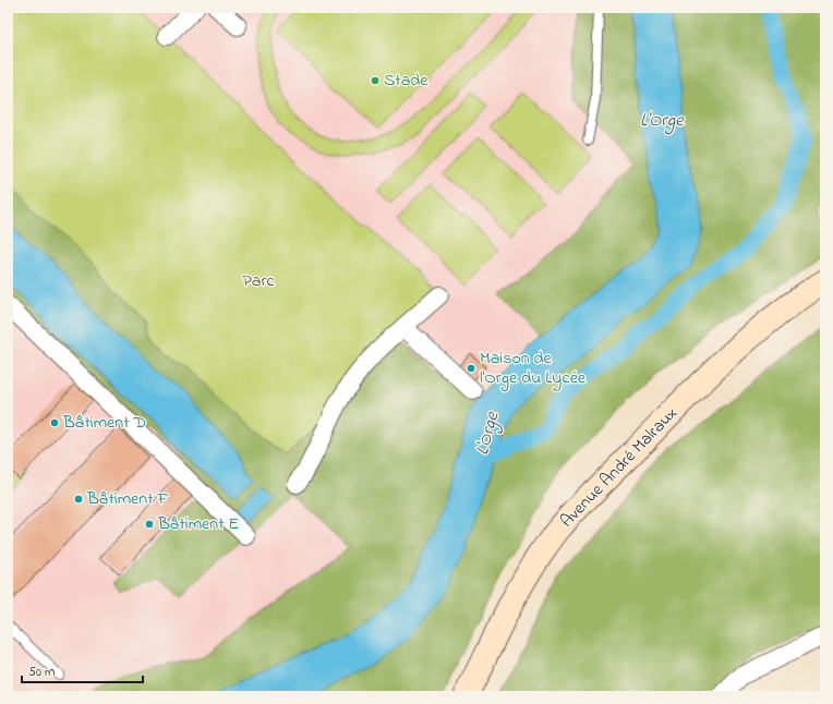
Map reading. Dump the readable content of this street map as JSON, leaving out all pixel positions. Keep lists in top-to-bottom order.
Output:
{
  "streets": {
    "main road": ["Avenue André Malraux"]
  },
  "water": ["L'Orge"],
  "parks": ["Parc"],
  "places": [
    "Stade",
    "Maison de l'Orge du Lycée",
    "Bâtiment D",
    "Bâtiment F",
    "Bâtiment E"
  ],
  "scale_bar": "50 m"
}
